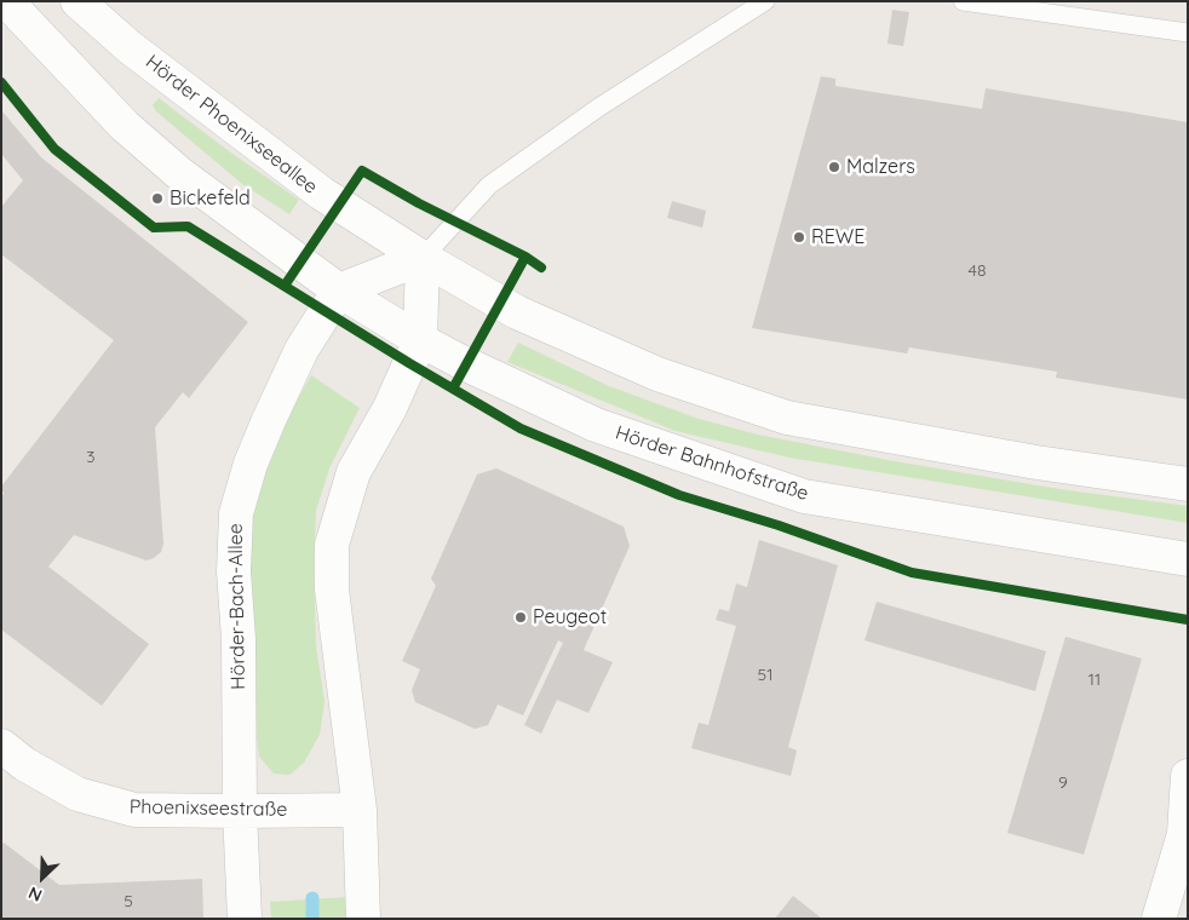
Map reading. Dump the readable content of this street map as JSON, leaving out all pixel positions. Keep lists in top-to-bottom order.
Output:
{
  "streets": {
    "main road": [
      "Hörder Phoenixseeallee",
      "Hörder Bahnhofstraße",
      "Hörder-Bach-Allee",
      "Phoenixseestraße"
    ]
  },
  "crossings": [
    ["Hörder Bahnhofstraße", "Hörder-Bach-Allee"],
    ["Hörder-Bach-Allee", "Phoenixseestraße"]
  ],
  "places": [
    "Malzers",
    "Bickefeld",
    "REWE",
    "Peugeot"
  ],
  "house_numbers": [
    "48",
    "3",
    "51",
    "11",
    "9",
    "5"
  ],
  "north": "bottom left"
}
